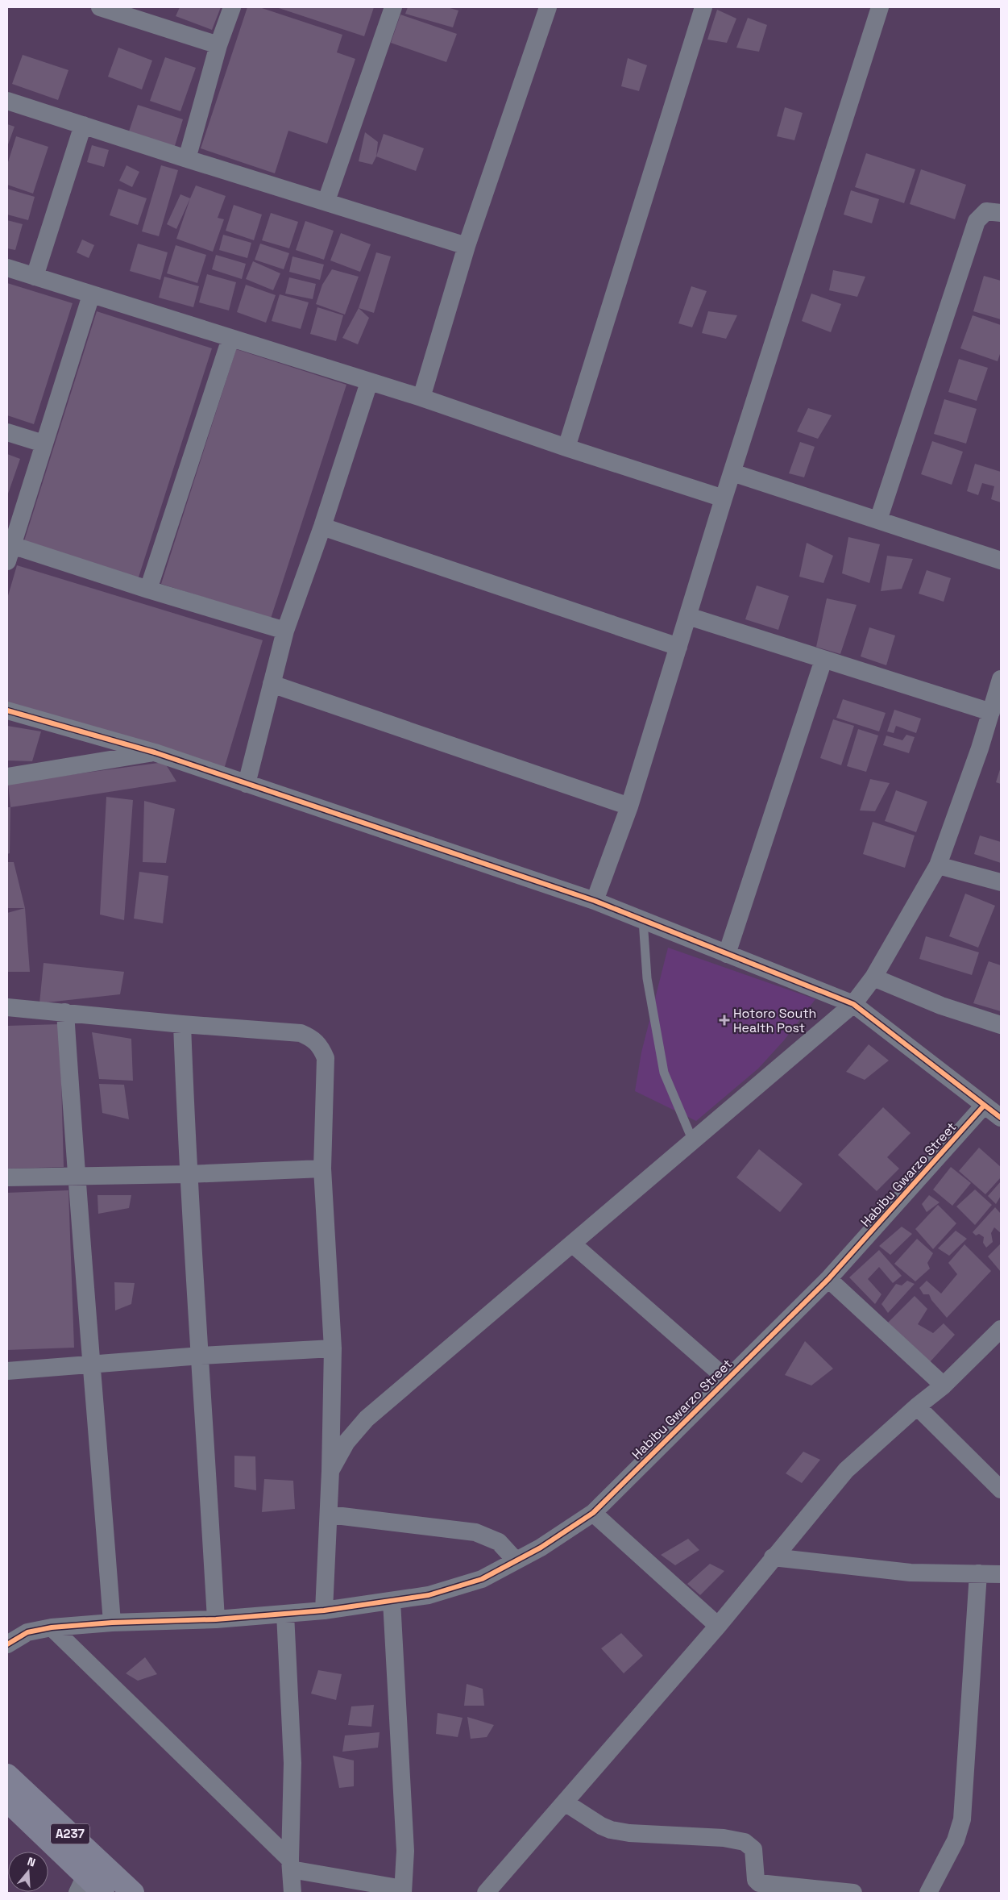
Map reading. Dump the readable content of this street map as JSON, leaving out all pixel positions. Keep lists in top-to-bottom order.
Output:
{
  "streets": {
    "highway": ["A237"],
    "street": ["Habibu Gwarzo Street"]
  },
  "places": {
    "health": ["Hotoro South Health Post"]
  },
  "north": "top"
}
